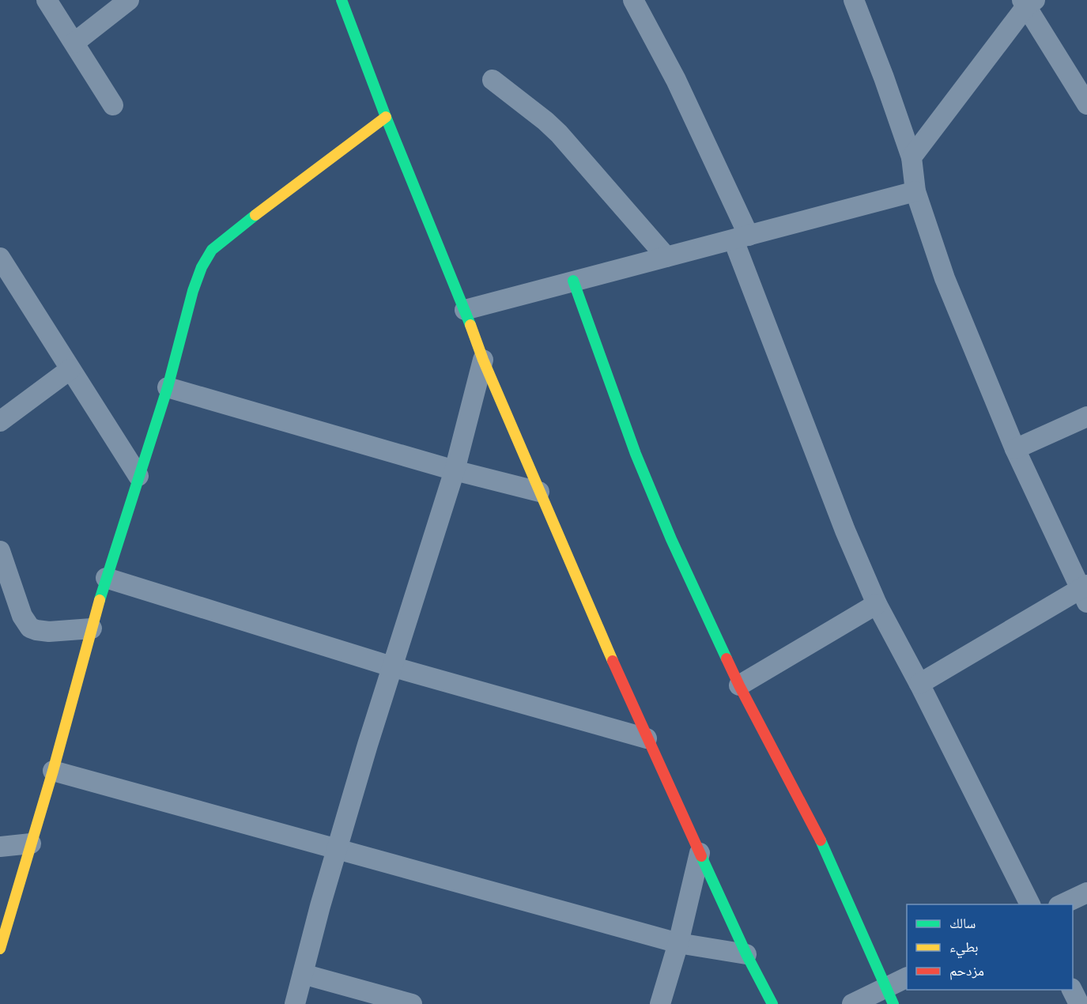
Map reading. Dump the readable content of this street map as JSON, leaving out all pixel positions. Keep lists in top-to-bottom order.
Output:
{
  "legend": ["سالك", "بطيء", "مزدحم"]
}
